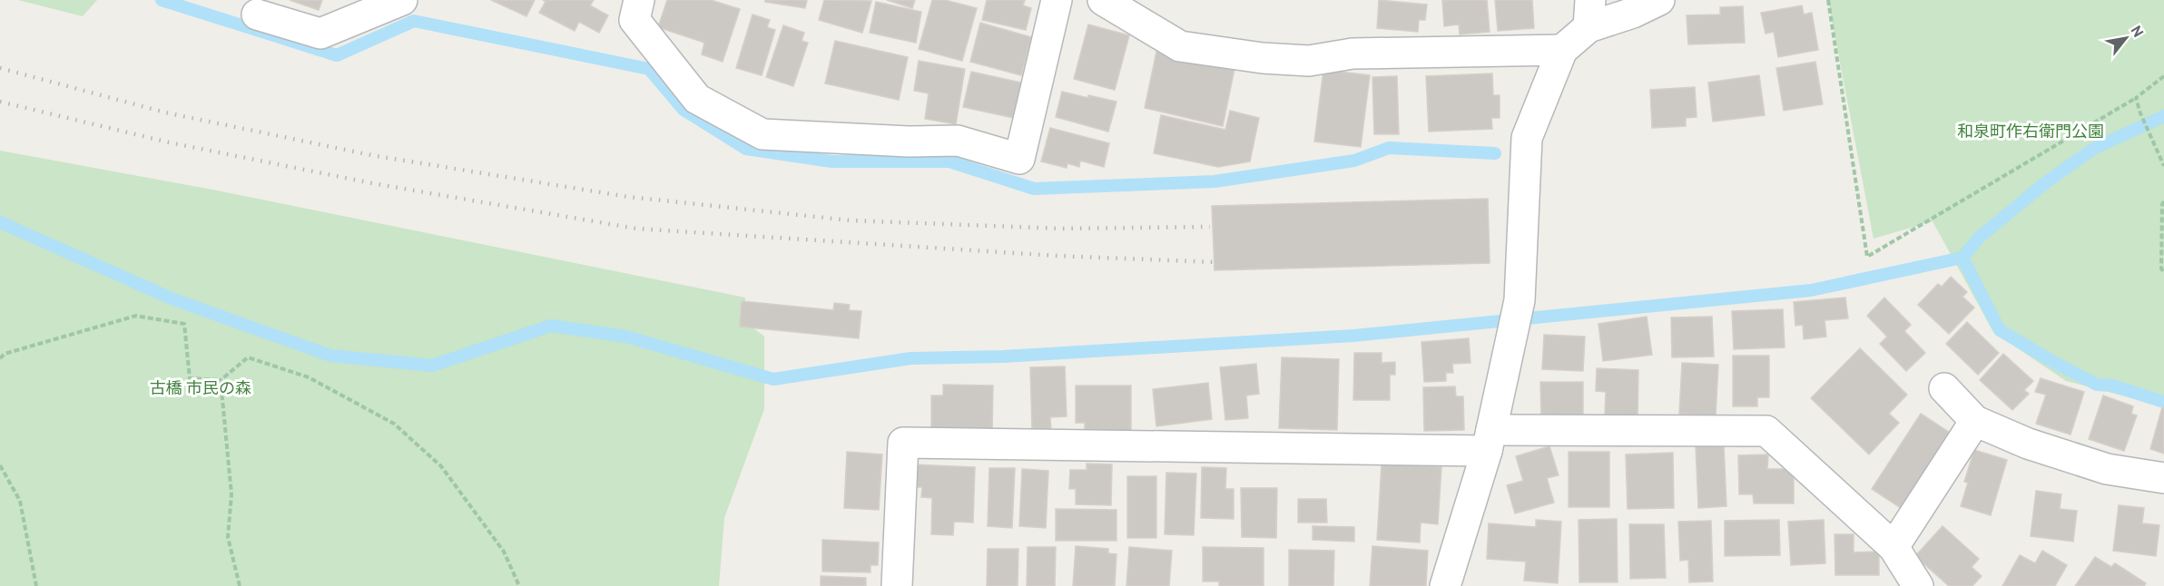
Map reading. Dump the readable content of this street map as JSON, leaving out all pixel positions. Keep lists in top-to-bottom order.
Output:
{
  "parks": ["和泉町作右衛門公園", "古橋 市民の森"],
  "north": "top right"
}
